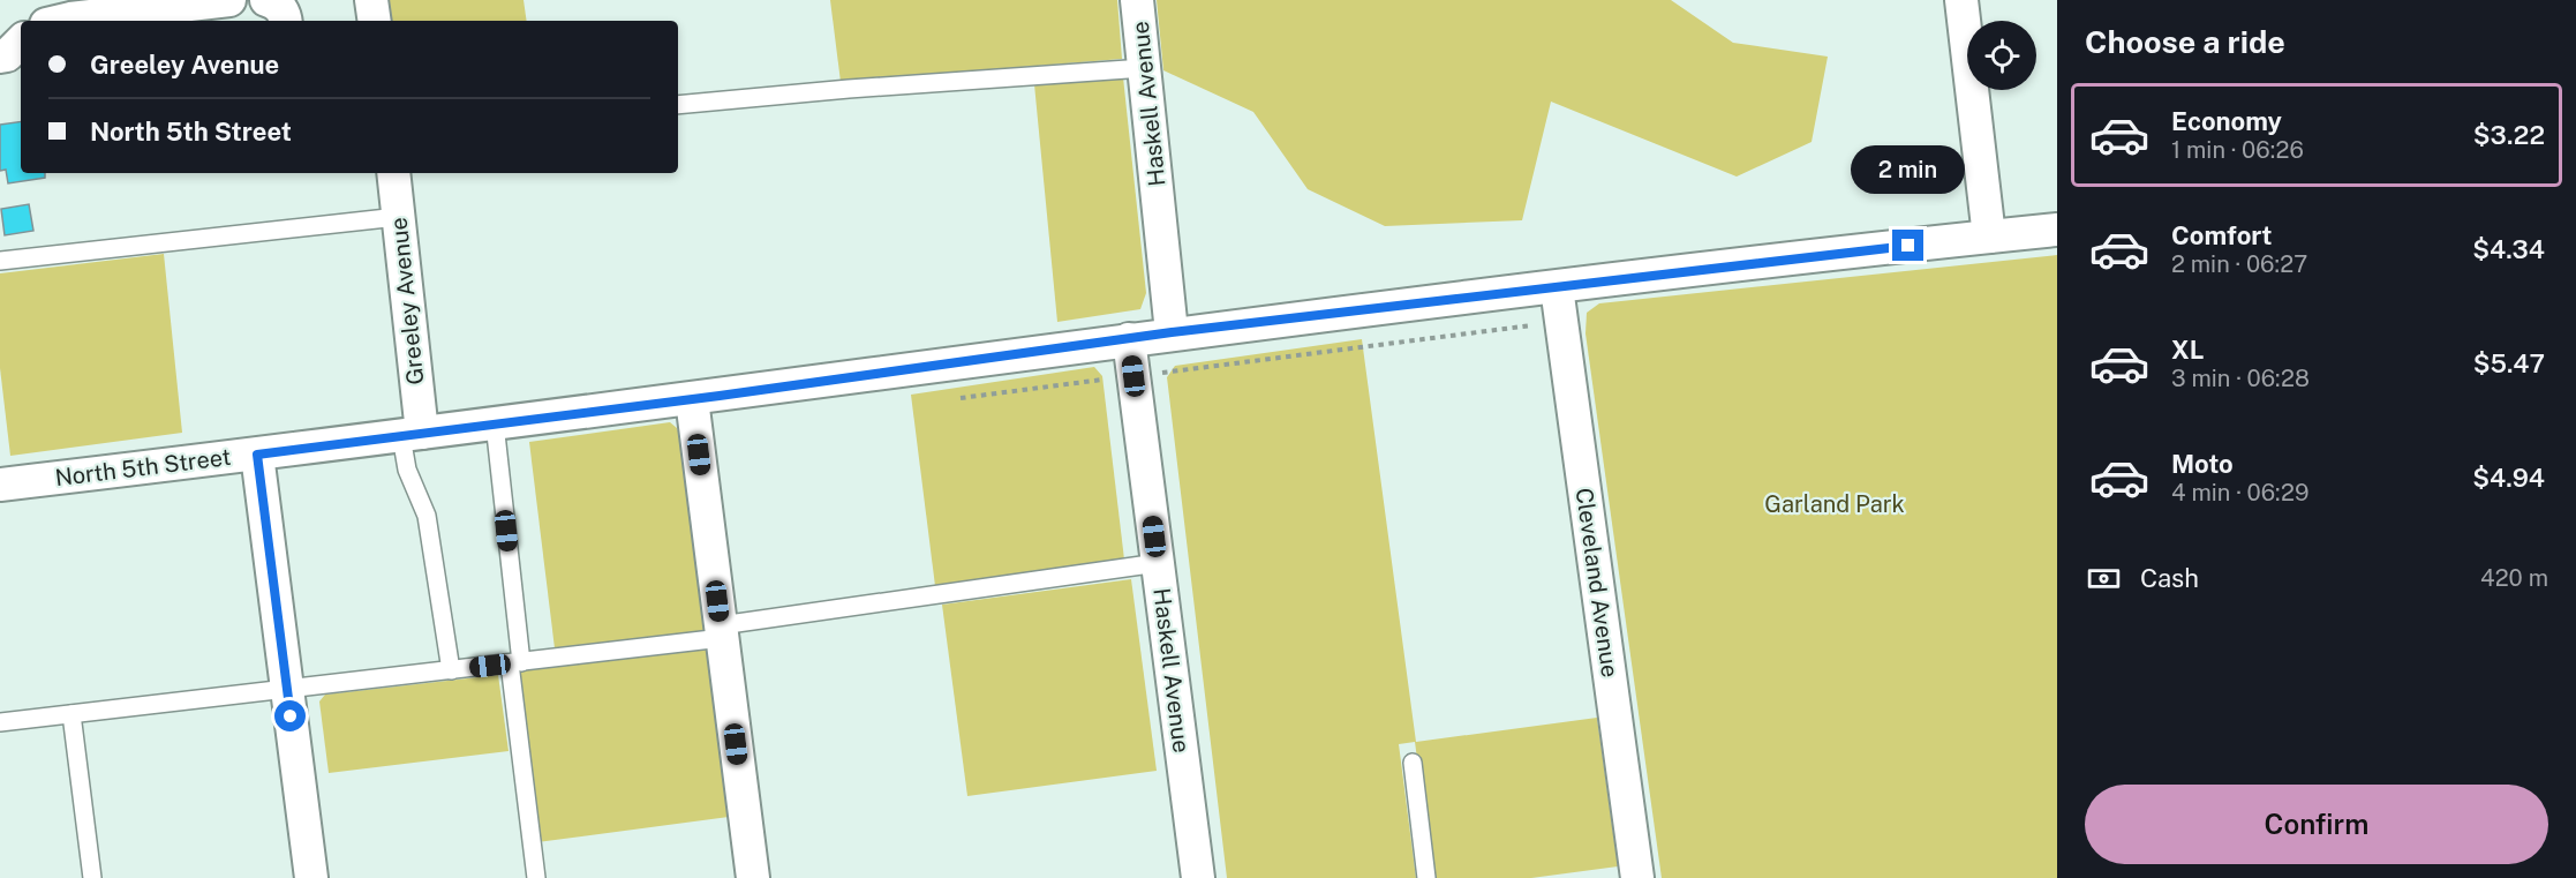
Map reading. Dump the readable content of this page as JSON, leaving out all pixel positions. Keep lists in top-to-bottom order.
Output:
{
  "streets": {
    "street": [
      "Haskell Avenue",
      "Greeley Avenue",
      "North 5th Street",
      "Cleveland Avenue"
    ]
  },
  "crossings": [
    ["Haskell Avenue", "North 5th Street"],
    ["Greeley Avenue", "North 5th Street"],
    ["North 5th Street", "Cleveland Avenue"]
  ],
  "parks": ["Garland Park"],
  "page": {
    "heading": "Choose a ride",
    "banner": ["Greeley Avenue", "North 5th Street"],
    "list": [
      {
        "name": "Economy",
        "note": "1 min · 06:26",
        "value": "$3.22"
      },
      {
        "name": "Comfort",
        "note": "2 min · 06:27",
        "value": "$4.34"
      },
      {
        "name": "XL",
        "note": "3 min · 06:28",
        "value": "$5.47"
      },
      {
        "name": "Moto",
        "note": "4 min · 06:29",
        "value": "$4.94"
      }
    ],
    "bubble": "2 min",
    "pay": ["Cash", "420 m"],
    "buttons": "Confirm"
  }
}
